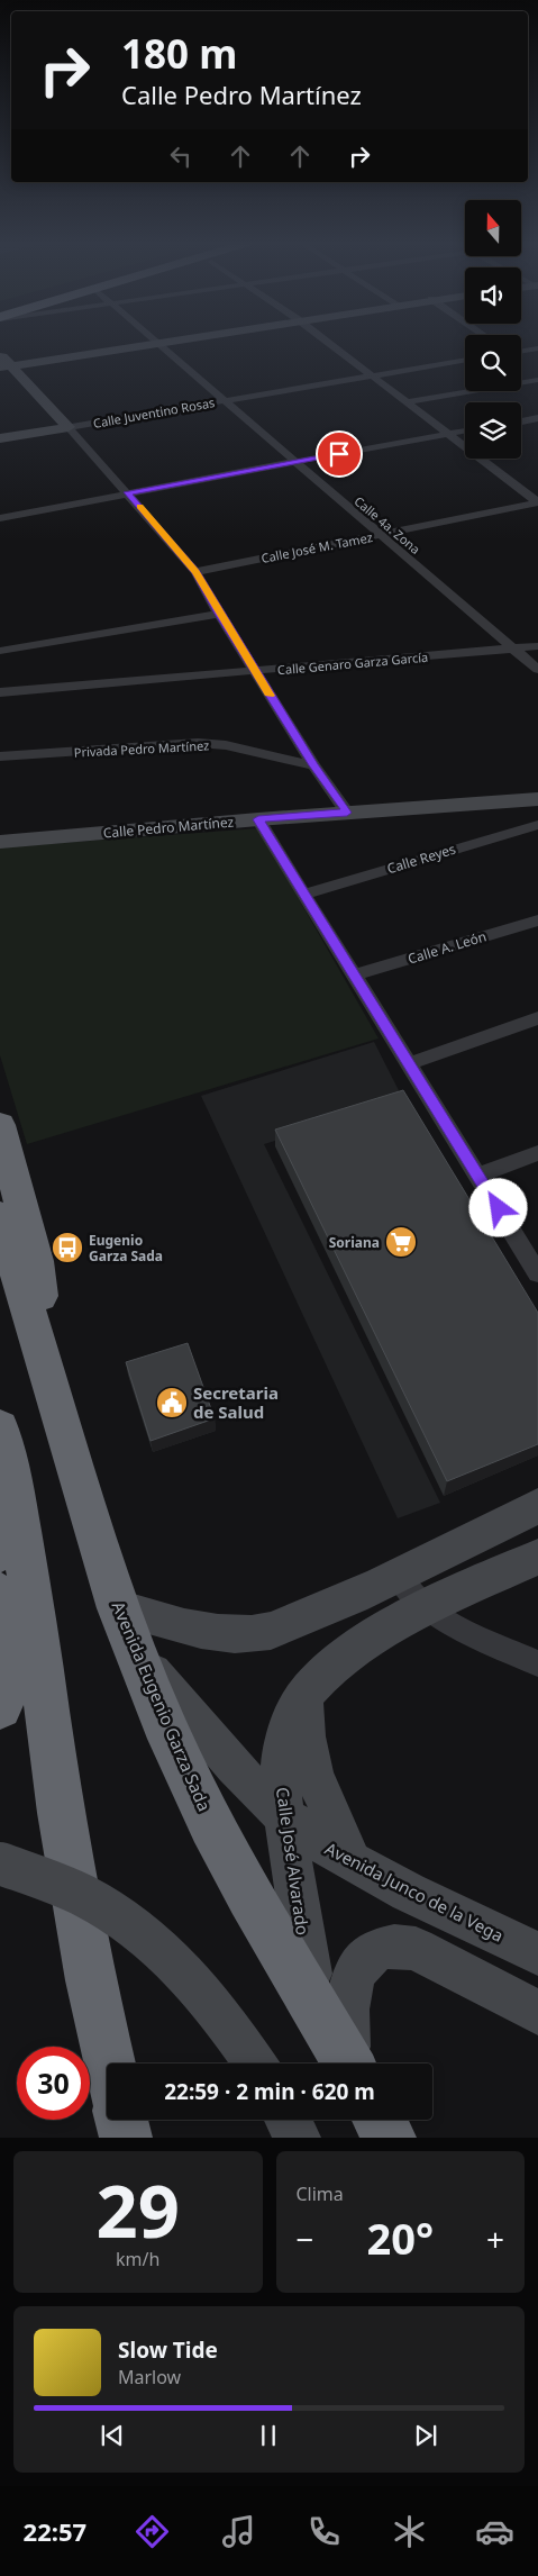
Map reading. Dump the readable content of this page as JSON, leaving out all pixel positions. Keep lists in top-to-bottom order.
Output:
{
  "streets": {
    "highway": ["Avenida Eugenio Garza Sada"],
    "street": [
      "Calle Juventino Rosas",
      "Calle 4a. Zona",
      "Calle José M. Tamez",
      "Calle Genaro Garza García",
      "Privada Pedro Martínez",
      "Calle Pedro Martínez",
      "Calle Reyes",
      "Calle A. León",
      "Calle José Alvarado",
      "Avenida Junco de la Vega"
    ]
  },
  "crossings": [
    ["Calle Juventino Rosas", "Calle 4a. Zona"],
    ["Calle 4a. Zona", "Calle José M. Tamez"],
    ["Calle 4a. Zona", "Calle Genaro Garza García"],
    ["Avenida Eugenio Garza Sada", "Calle José Alvarado"],
    ["Avenida Eugenio Garza Sada", "Avenida Junco de la Vega"],
    ["Calle José Alvarado", "Avenida Junco de la Vega"]
  ],
  "places": {
    "supermarket": ["Soriana"],
    "bus stop": ["Eugenio Garza Sada"],
    "public building": ["Secretaria de Salud"]
  },
  "north": "top",
  "page": {
    "turn": ["180 m", "Calle Pedro Martínez"],
    "limit": "30",
    "trip": "22:59 · 2 min · 620 m",
    "tile": [
      ["29", "km/h"],
      "Clima"
    ],
    "heat": ["−", "20°", "+"],
    "song": ["Slow Tide", "Marlow"],
    "tabs": "22:57"
  }
}
